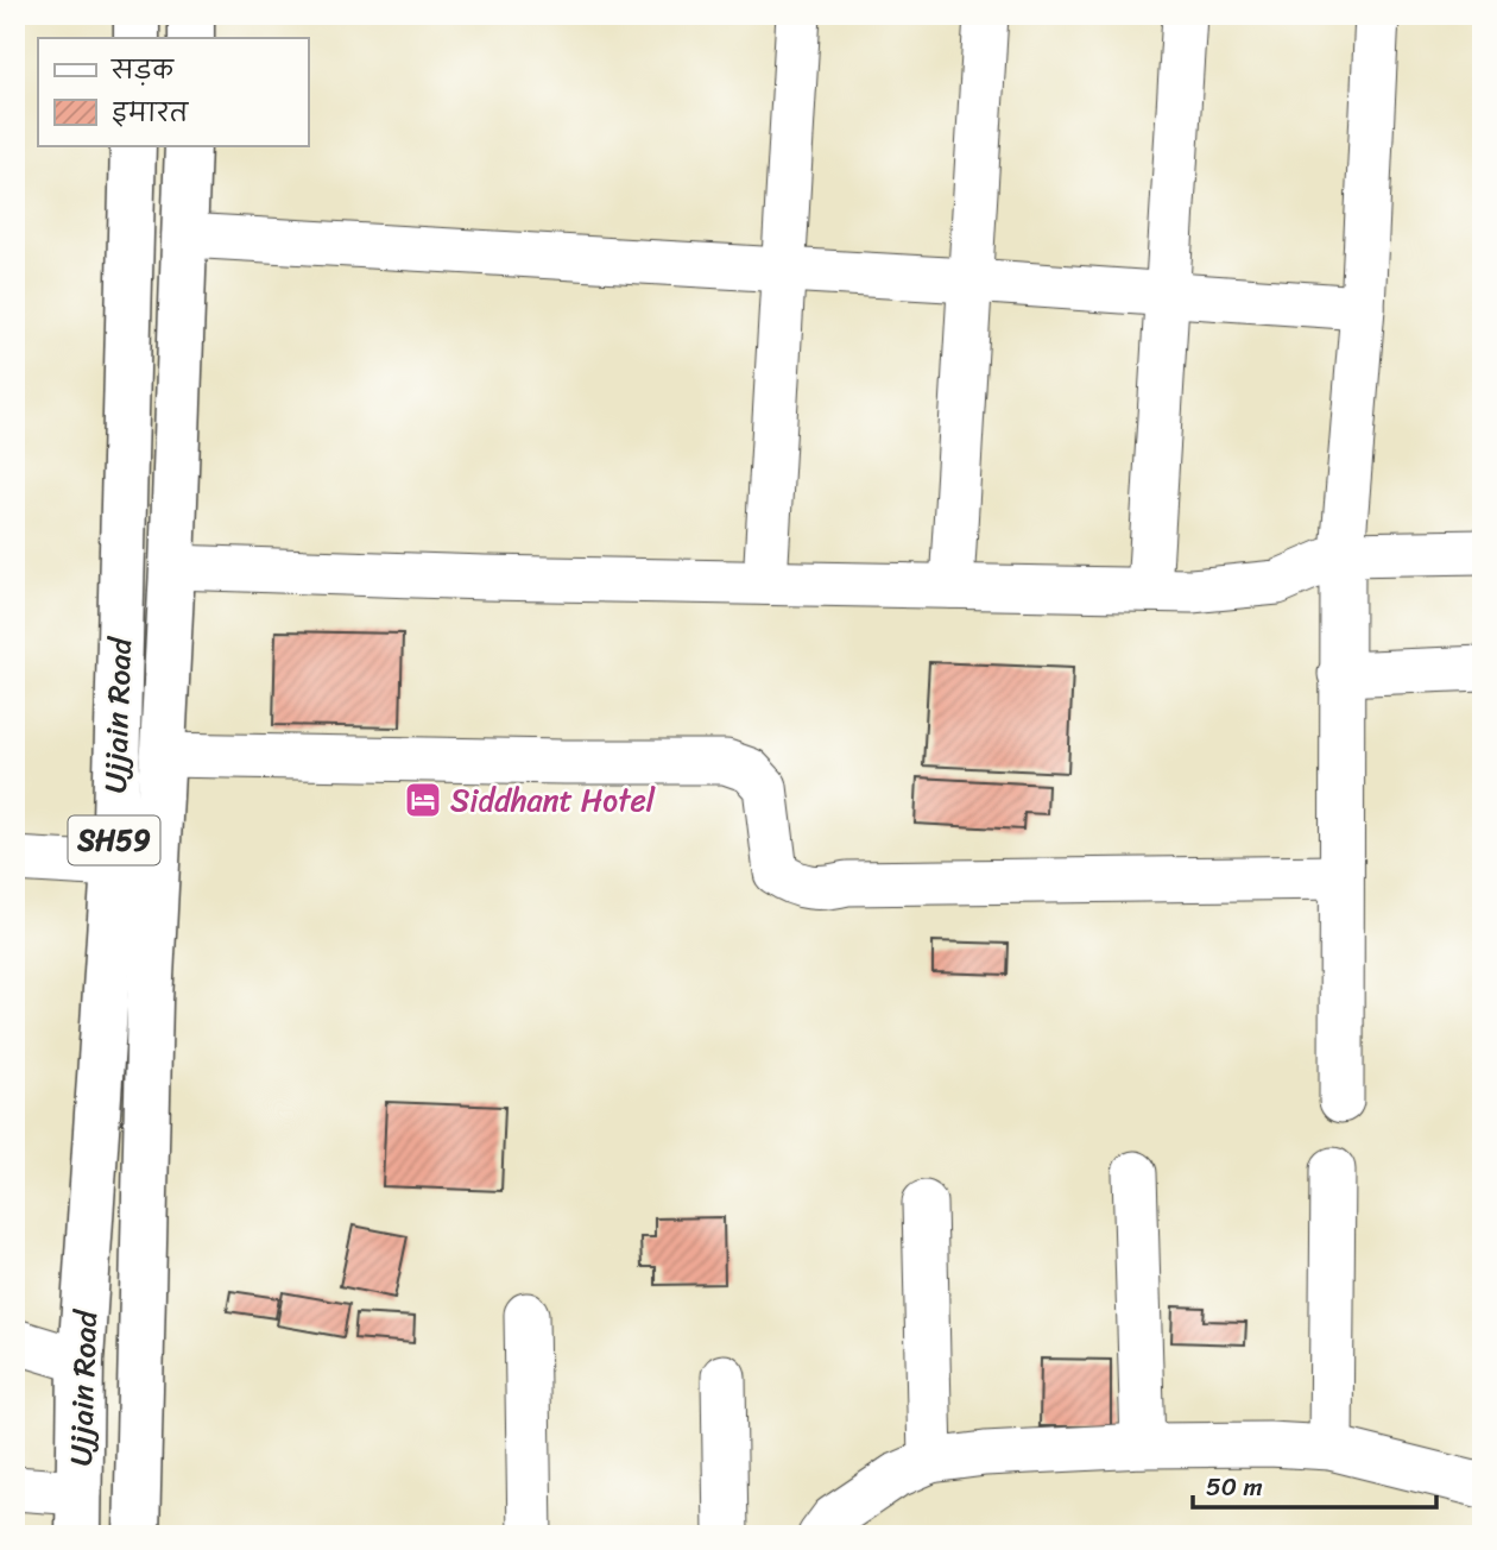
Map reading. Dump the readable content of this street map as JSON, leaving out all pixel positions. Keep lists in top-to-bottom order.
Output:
{
  "streets": {
    "main road": ["Ujjain Road", "SH59"]
  },
  "places": {
    "hotel": ["Siddhant Hotel"]
  },
  "legend": ["सड़क", "इमारत"],
  "scale_bar": "50 m"
}
